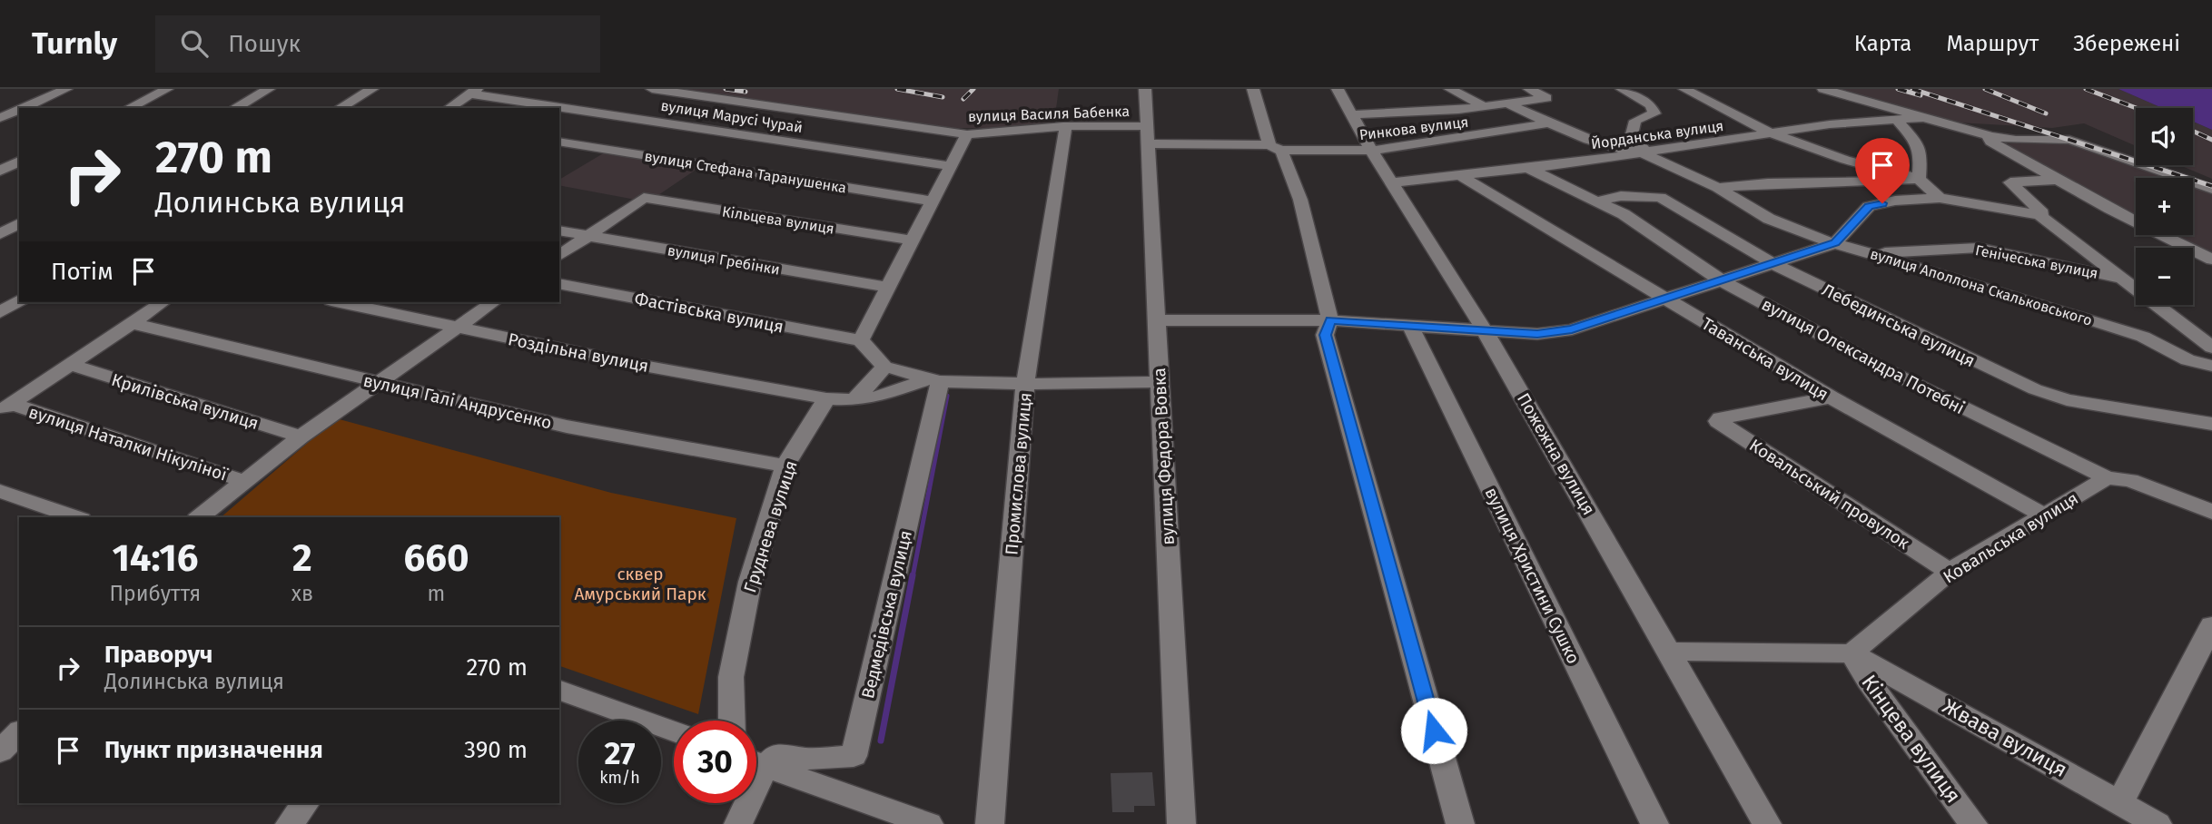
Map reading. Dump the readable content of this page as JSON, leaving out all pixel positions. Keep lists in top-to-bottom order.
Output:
{
  "streets": {
    "street": [
      "вулиця Василя Бабенка",
      "вулиця Марусі Чурай",
      "Ринкова вулиця",
      "Йорданська вулиця",
      "вулиця Стефана Таранушенка",
      "Кільцева вулиця",
      "вулиця Гребінки",
      "Генічеська вулиця",
      "вулиця Аполлона Скальковського",
      "Фастівська вулиця",
      "Лебединська вулиця",
      "Роздільна вулиця",
      "вулиця Олександра Потебні",
      "Таванська вулиця",
      "Крилівська вулиця",
      "вулиця Галі Андрусенко",
      "вулиця Наталки Нікуліної",
      "Пожежна вулиця",
      "вулиця Федора Вовка",
      "Промислова вулиця",
      "Ковальський провулок",
      "Груднева вулиця",
      "Ковальська вулиця",
      "вулиця Христини Сушко",
      "Ведмедівська вулиця",
      "Жвава вулиця",
      "Кінцева вулиця"
    ]
  },
  "crossings": [
    ["вулиця Василя Бабенка", "Ринкова вулиця"],
    ["вулиця Василя Бабенка", "вулиця Федора Вовка"],
    ["вулиця Василя Бабенка", "Промислова вулиця"],
    ["Ринкова вулиця", "вулиця Аполлона Скальковського"],
    ["Ринкова вулиця", "Пожежна вулиця"],
    ["Ринкова вулиця", "вулиця Федора Вовка"],
    ["Йорданська вулиця", "вулиця Аполлона Скальковського"],
    ["Йорданська вулиця", "вулиця Олександра Потебні"],
    ["Йорданська вулиця", "Таванська вулиця"],
    ["Йорданська вулиця", "Пожежна вулиця"],
    ["Кільцева вулиця", "вулиця Гребінки"],
    ["Генічеська вулиця", "вулиця Аполлона Скальковського"],
    ["Лебединська вулиця", "вулиця Олександра Потебні"],
    ["Роздільна вулиця", "Груднева вулиця"],
    ["вулиця Олександра Потебні", "Ковальська вулиця"],
    ["Таванська вулиця", "Ковальський провулок"],
    ["Таванська вулиця", "Ковальська вулиця"],
    ["вулиця Галі Андрусенко", "Груднева вулиця"],
    ["Ковальський провулок", "Ковальська вулиця"],
    ["Ковальська вулиця", "Жвава вулиця"],
    ["Ковальська вулиця", "Кінцева вулиця"],
    ["Жвава вулиця", "Кінцева вулиця"]
  ],
  "parks": ["сквер Амурський Парк"],
  "page": {
    "header": "Turnly",
    "search": "Пошук",
    "nav": ["Карта", "Маршрут", "Збережені"],
    "map_buttons": ["+", "−"],
    "turn": ["270 m", "Долинська вулиця"],
    "then": "Потім",
    "eta": [
      "14:16",
      "Прибуття",
      "2",
      "хв",
      "660",
      "m"
    ],
    "list": [
      {
        "name": "Праворуч",
        "note": "Долинська вулиця",
        "value": "270 m"
      },
      {
        "name": "Пункт призначення",
        "value": "390 m"
      }
    ],
    "speed": "27 km/h",
    "limit": "30"
  }
}
